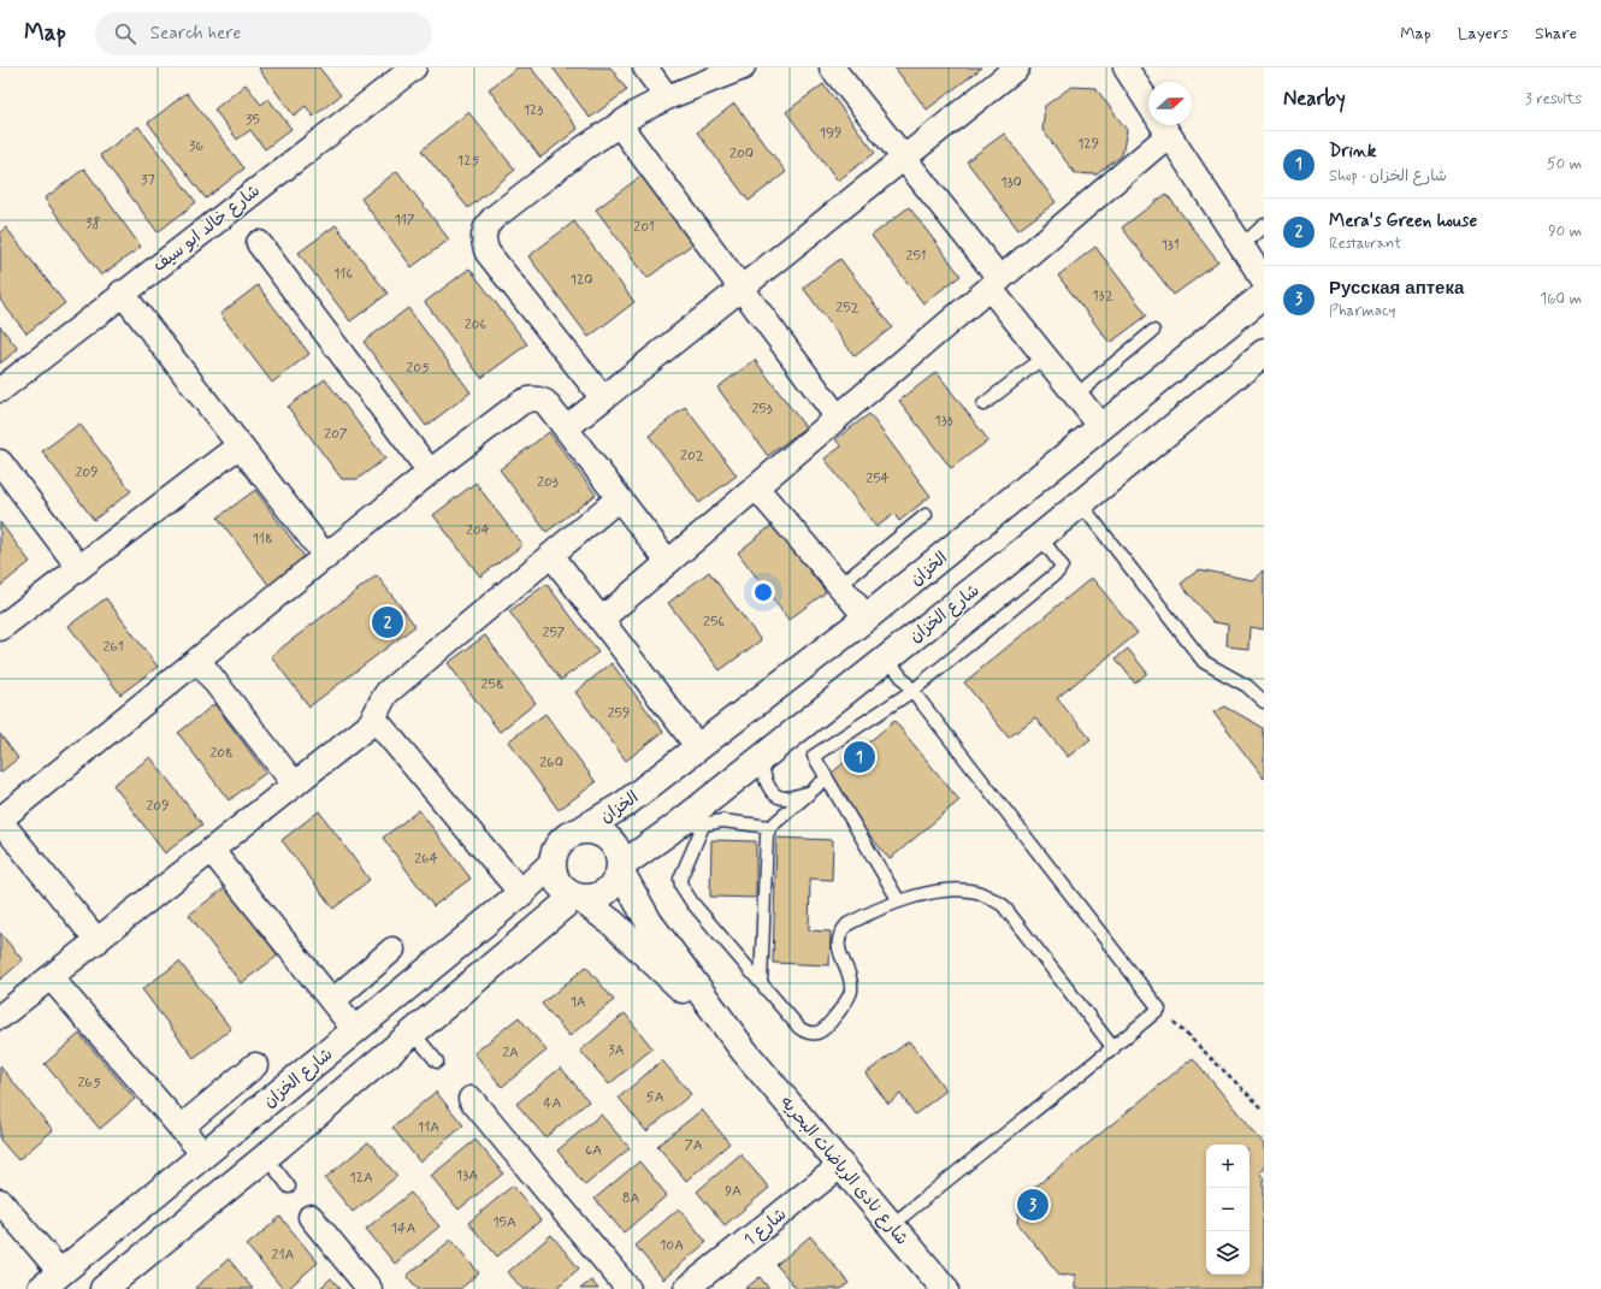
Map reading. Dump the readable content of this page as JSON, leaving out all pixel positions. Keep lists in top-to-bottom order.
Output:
{
  "streets": {
    "main road": ["الخزان", "شارع الخزان", "شارع نادى الرياضات البحريه"],
    "street": ["شارع خالد ابو سيف", "شارع 1"]
  },
  "crossings": [
    ["الخزان", "شارع الخزان"],
    ["الخزان", "شارع نادى الرياضات البحريه"],
    ["شارع الخزان", "شارع نادى الرياضات البحريه"],
    ["شارع نادى الرياضات البحريه", "شارع 1"]
  ],
  "house_numbers": [
    "123",
    "35",
    "199",
    "129",
    "36",
    "200",
    "125",
    "37",
    "130",
    "117",
    "38",
    "201",
    "131",
    "251",
    "116",
    "120",
    "132",
    "252",
    "206",
    "205",
    "253",
    "133",
    "207",
    "202",
    "209",
    "254",
    "203",
    "204",
    "118",
    "256",
    "257",
    "261",
    "258",
    "259",
    "208",
    "260",
    "209",
    "264",
    "1A",
    "3A",
    "2A",
    "265",
    "5A",
    "4A",
    "11A",
    "7A",
    "6A",
    "13A",
    "12A",
    "9A",
    "8A",
    "15A",
    "14A",
    "10A",
    "21A"
  ],
  "north": "right",
  "page": {
    "header": "Map",
    "search": "Search here",
    "nav": ["Map", "Layers", "Share"],
    "heading": ["Nearby", "3 results"],
    "list": [
      {
        "mark": "1",
        "name": "Drink",
        "note": "Shop · شارع الخزان",
        "value": "50 m"
      },
      {
        "mark": "2",
        "name": "Mera's Green house",
        "note": "Restaurant",
        "value": "90 m"
      },
      {
        "mark": "3",
        "name": "Русская аптека",
        "note": "Pharmacy",
        "value": "160 m"
      }
    ],
    "pins": ["2", "1", "3"],
    "map_buttons": ["+", "−"]
  }
}
